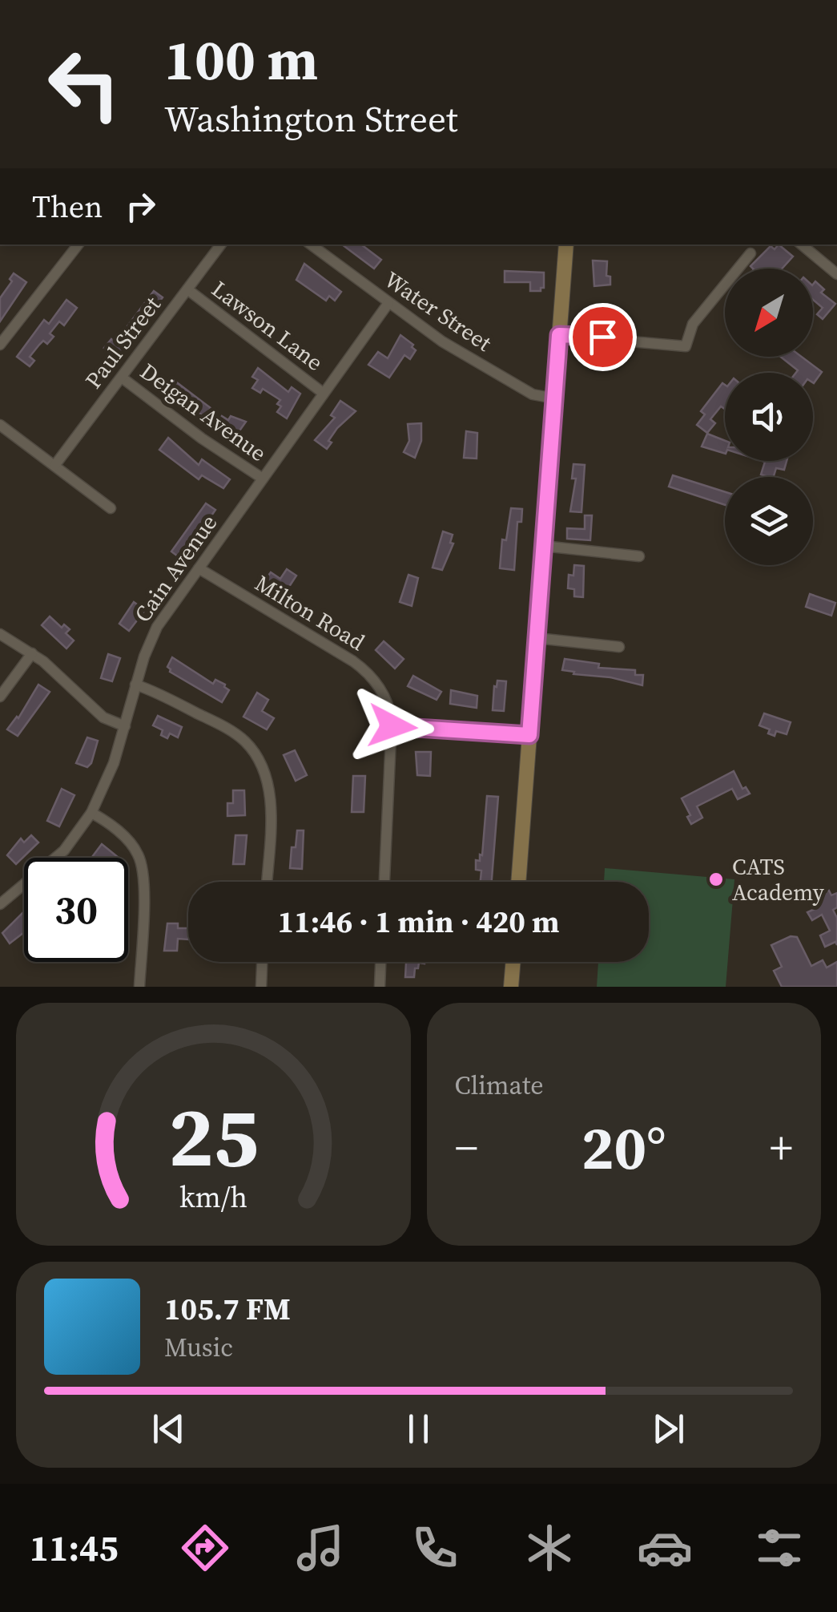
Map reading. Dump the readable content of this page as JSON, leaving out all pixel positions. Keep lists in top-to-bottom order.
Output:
{
  "streets": {
    "street": [
      "Water Street",
      "Lawson Lane",
      "Paul Street",
      "Deigan Avenue",
      "Cain Avenue",
      "Milton Road"
    ]
  },
  "crossings": [
    ["Water Street", "Cain Avenue"],
    ["Lawson Lane", "Paul Street"],
    ["Lawson Lane", "Cain Avenue"],
    ["Paul Street", "Deigan Avenue"],
    ["Deigan Avenue", "Cain Avenue"],
    ["Cain Avenue", "Milton Road"]
  ],
  "places": ["CATS Academy"],
  "north": "bottom left",
  "page": {
    "turn": ["100 m", "Washington Street"],
    "then": "Then",
    "limit": "30",
    "trip": "11:46 · 1 min · 420 m",
    "tile": "Climate",
    "heat": ["−", "20°", "+"],
    "song": ["105.7 FM", "Music"],
    "tabs": "11:45",
    "gauge": ["25", "km/h"]
  }
}
